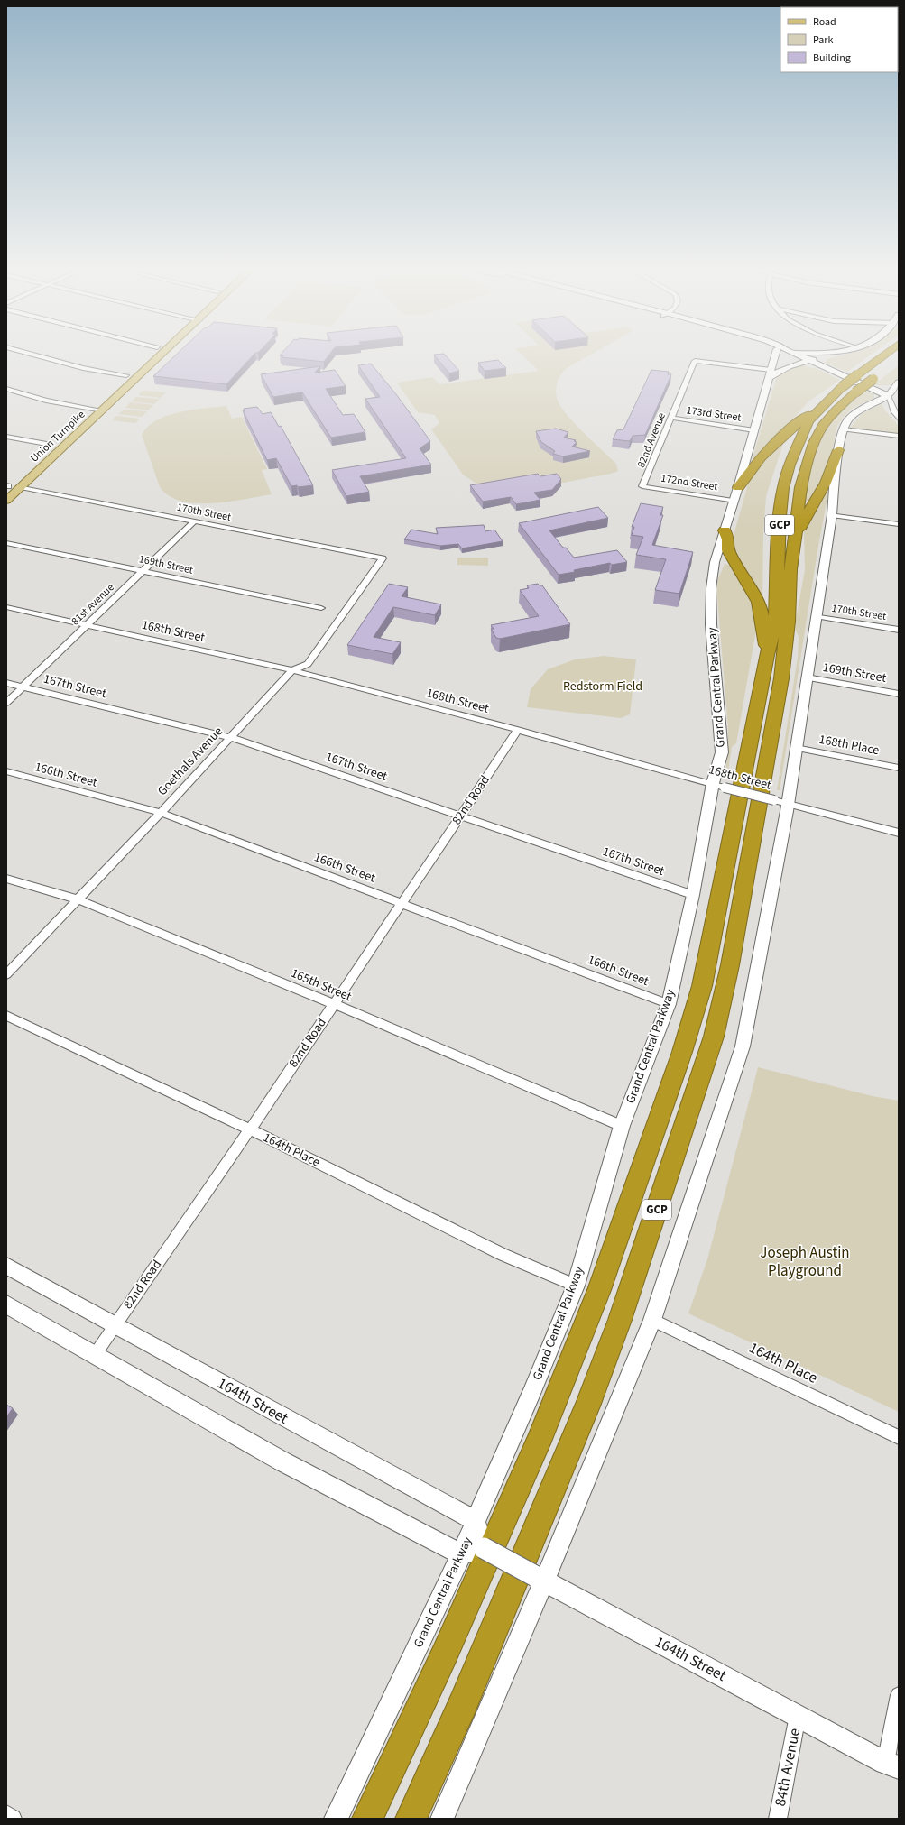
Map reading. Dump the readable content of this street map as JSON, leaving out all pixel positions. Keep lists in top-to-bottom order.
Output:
{
  "streets": {
    "highway": ["GCP", "Grand Central Parkway"],
    "main road": ["Union Turnpike", "164th Street"],
    "street": [
      "173rd Street",
      "82nd Avenue",
      "172nd Street",
      "170th Street",
      "169th Street",
      "81st Avenue",
      "168th Street",
      "167th Street",
      "168th Place",
      "Goethals Avenue",
      "166th Street",
      "82nd Road",
      "165th Street",
      "164th Place",
      "84th Avenue"
    ]
  },
  "crossings": [
    ["173rd Street", "82nd Avenue"],
    ["173rd Street", "Grand Central Parkway"],
    ["Union Turnpike", "170th Street"],
    ["82nd Avenue", "172nd Street"],
    ["82nd Avenue", "Grand Central Parkway"],
    ["172nd Street", "Grand Central Parkway"],
    ["170th Street", "81st Avenue"],
    ["170th Street", "Goethals Avenue"],
    ["169th Street", "81st Avenue"],
    ["81st Avenue", "168th Street"],
    ["81st Avenue", "167th Street"],
    ["168th Street", "Grand Central Parkway"],
    ["168th Street", "Goethals Avenue"],
    ["168th Street", "82nd Road"],
    ["167th Street", "Grand Central Parkway"],
    ["167th Street", "Goethals Avenue"],
    ["167th Street", "82nd Road"],
    ["Grand Central Parkway", "166th Street"],
    ["Grand Central Parkway", "165th Street"],
    ["Grand Central Parkway", "164th Place"],
    ["Grand Central Parkway", "164th Street"],
    ["Goethals Avenue", "166th Street"],
    ["Goethals Avenue", "165th Street"],
    ["166th Street", "82nd Road"],
    ["82nd Road", "165th Street"],
    ["82nd Road", "164th Place"],
    ["82nd Road", "164th Street"],
    ["164th Street", "84th Avenue"]
  ],
  "parks": ["Redstorm Field", "Joseph Austin Playground"],
  "legend": ["Road", "Park", "Building"]
}
